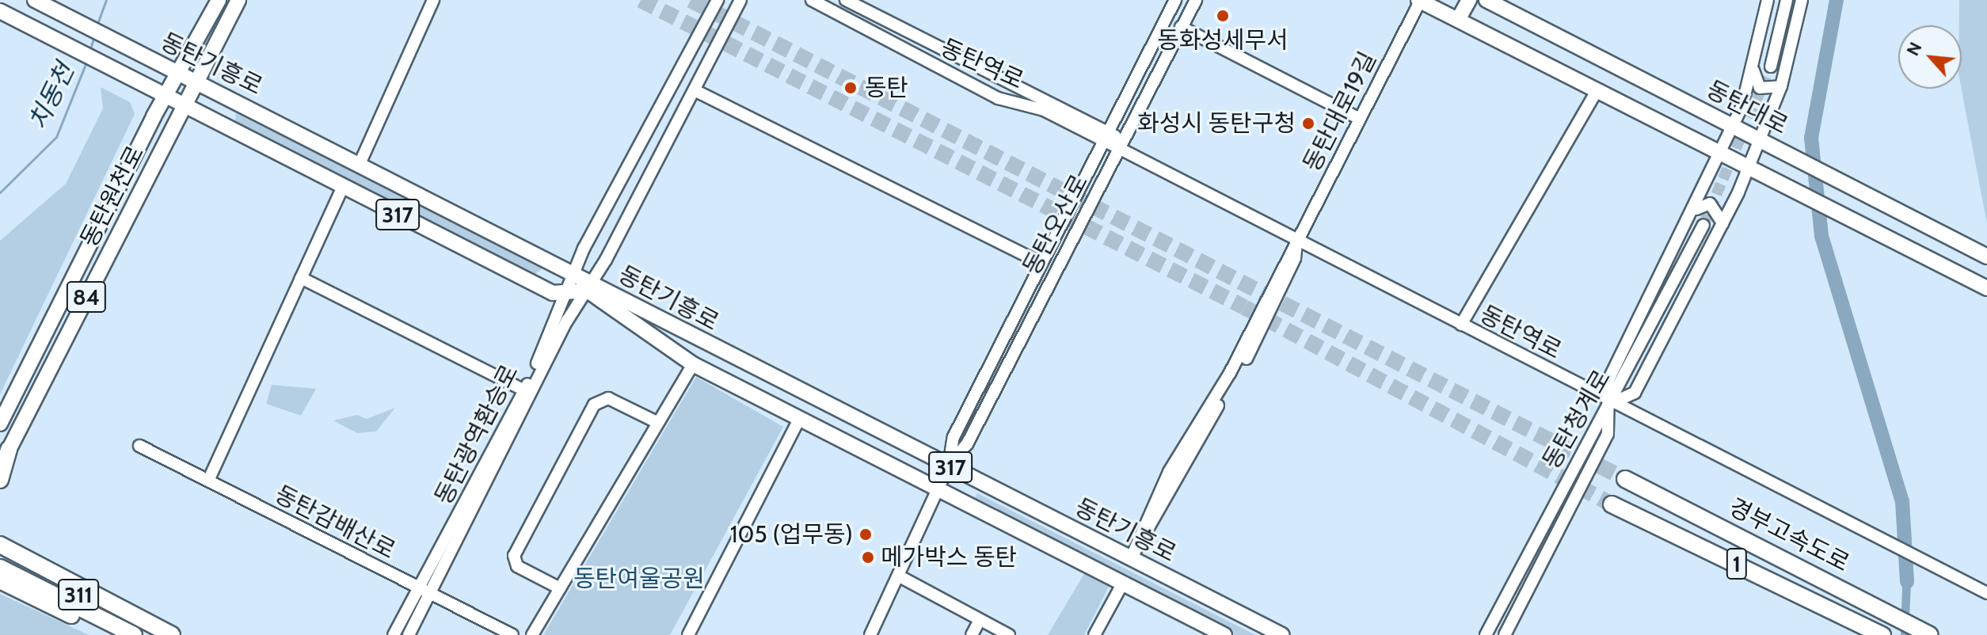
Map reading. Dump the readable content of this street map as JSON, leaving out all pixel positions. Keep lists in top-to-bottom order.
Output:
{
  "streets": {
    "highway": ["경부고속도로", "1", "311"],
    "main road": [
      "동탄기흥로",
      "동탄대로",
      "동탄원천로",
      "317",
      "84"
    ],
    "street": [
      "동탄역로",
      "동탄대로19길",
      "동탄오산로",
      "동탄청계로",
      "동탄광역환승로",
      "동탄감배산로"
    ]
  },
  "crossings": [
    ["동탄기흥로", "동탄대로19길"],
    ["동탄기흥로", "동탄원천로"],
    ["동탄기흥로", "동탄오산로"],
    ["동탄기흥로", "84"],
    ["동탄기흥로", "동탄광역환승로"],
    ["동탄역로", "동탄대로19길"],
    ["동탄역로", "동탄오산로"],
    ["동탄역로", "동탄청계로"],
    ["동탄원천로", "84"],
    ["동탄광역환승로", "동탄감배산로"]
  ],
  "water": ["치동천"],
  "parks": ["동탄여울공원"],
  "places": [
    "동화성세무서",
    "동탄",
    "화성시 동탄구청",
    "105 (업무동)",
    "메가박스 동탄"
  ],
  "north": "top left"
}
